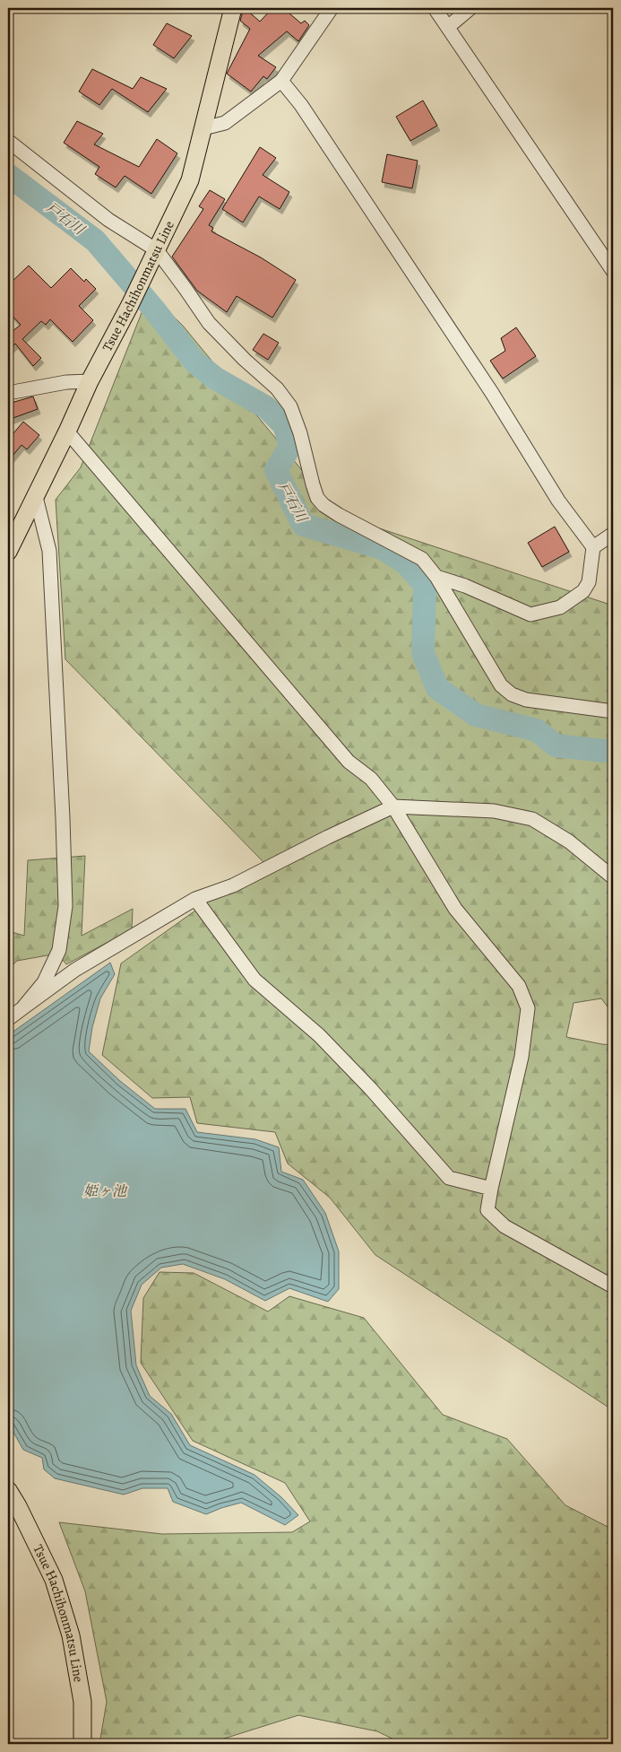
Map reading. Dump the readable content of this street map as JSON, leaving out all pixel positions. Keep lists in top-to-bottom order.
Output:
{
  "streets": {
    "main road": ["Tsue Hachihonmatsu Line"]
  },
  "water": ["戸石川", "姫ヶ池"]
}
